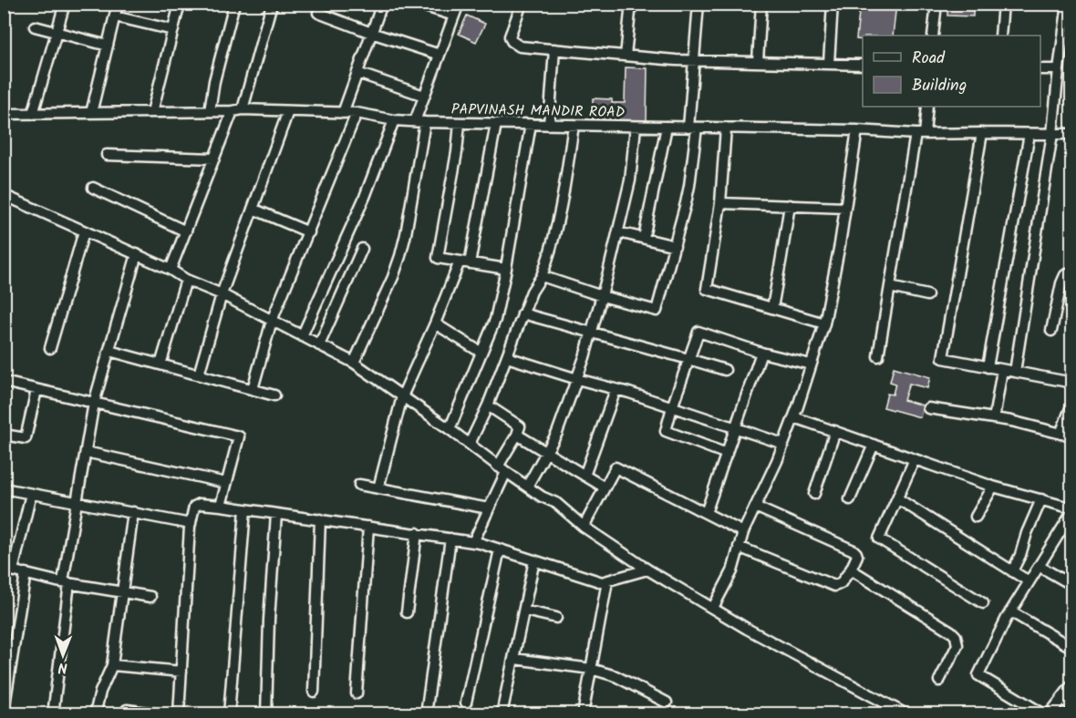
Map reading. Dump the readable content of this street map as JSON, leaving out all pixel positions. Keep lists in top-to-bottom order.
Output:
{
  "streets": {
    "street": ["PAPVINASH MANDIR ROAD"]
  },
  "legend": ["Road", "Building"],
  "north": "bottom"
}
